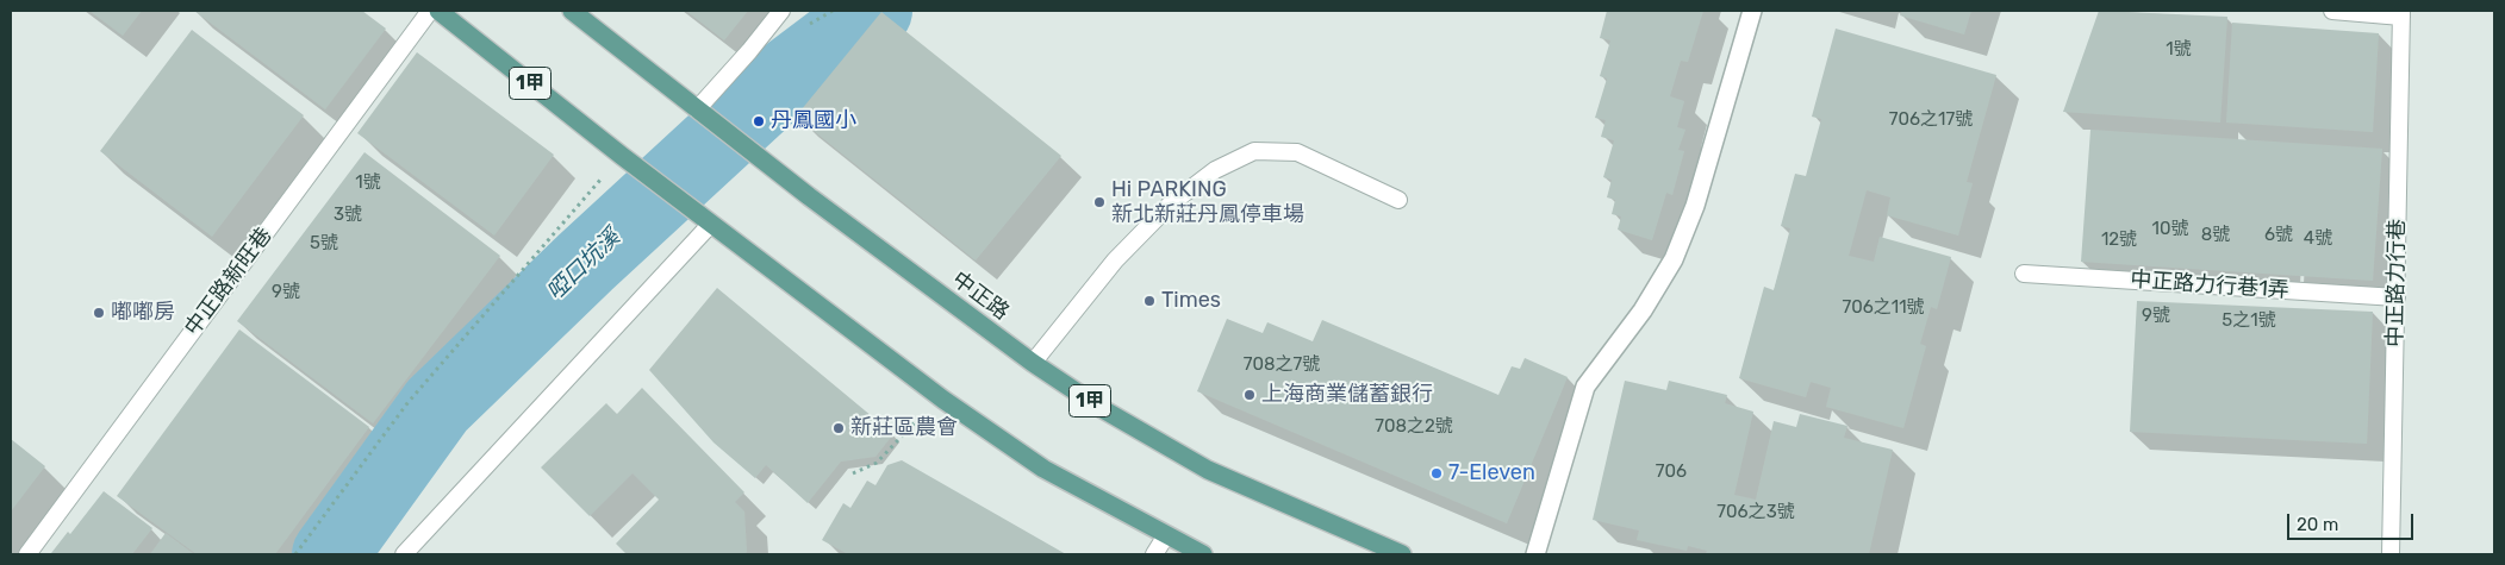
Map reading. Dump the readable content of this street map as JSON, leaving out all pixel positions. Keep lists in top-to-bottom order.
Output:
{
  "streets": {
    "main road": ["1甲", "中正路"],
    "lane": ["中正路新旺巷", "中正路力行巷", "中正路力行巷1弄"]
  },
  "crossings": [
    ["中正路力行巷", "中正路力行巷1弄"]
  ],
  "water": ["啞口坑溪"],
  "places": [
    "丹鳳國小",
    "Hi PARKING 新北新莊丹鳳停車場",
    "Times",
    "嘟嘟房",
    "上海商業儲蓄銀行",
    "新莊區農會",
    "7-Eleven"
  ],
  "house_numbers": [
    "1號",
    "706之17號",
    "1號",
    "3號",
    "10號",
    "8號",
    "6號",
    "4號",
    "12號",
    "5號",
    "9號",
    "706之11號",
    "9號",
    "5之1號",
    "708之7號",
    "708之2號",
    "706",
    "706之3號"
  ],
  "scale_bar": "20 m"
}
